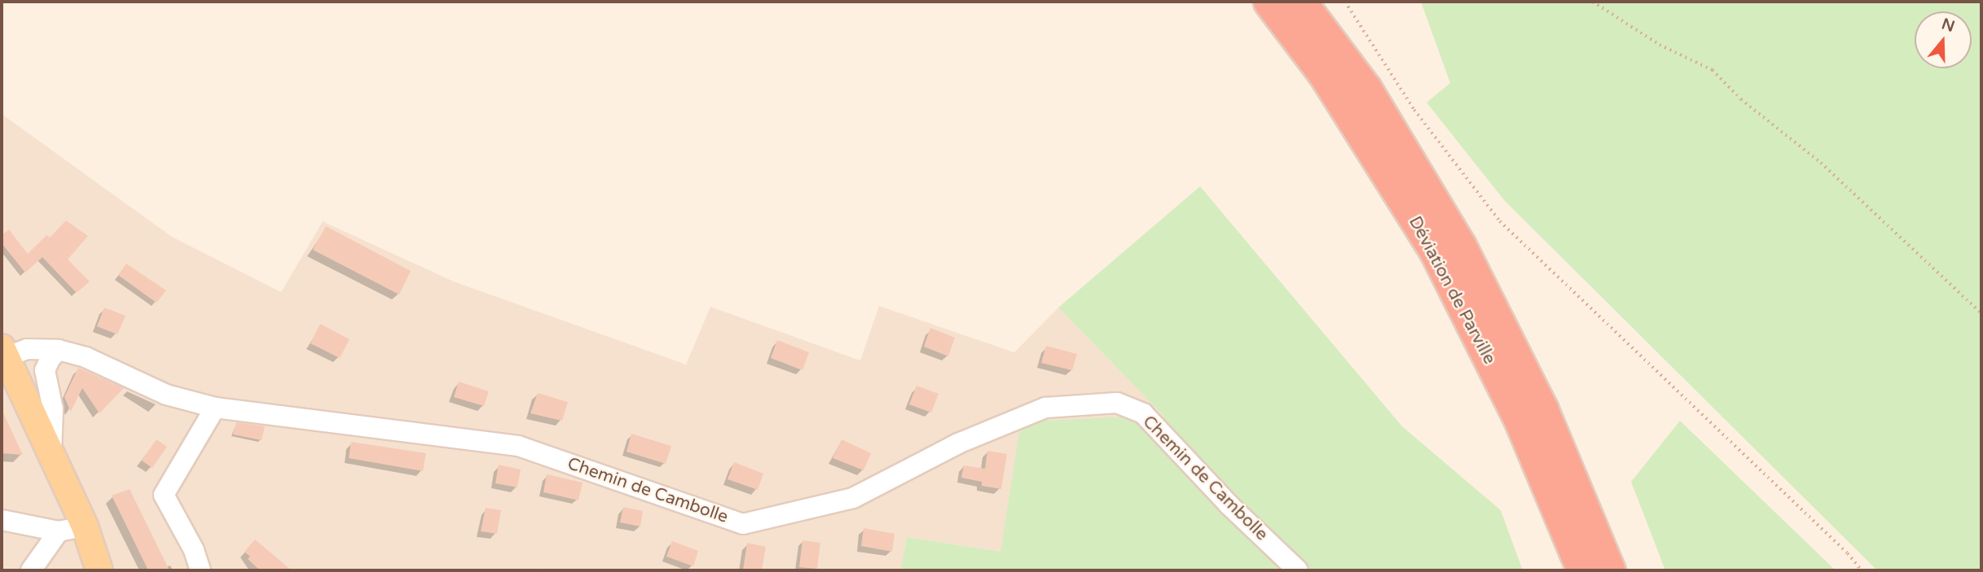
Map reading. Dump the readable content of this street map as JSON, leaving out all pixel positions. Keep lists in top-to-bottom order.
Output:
{
  "streets": {
    "highway": ["Déviation de Parville"],
    "street": ["Chemin de Cambolle"]
  },
  "north": "top"
}
